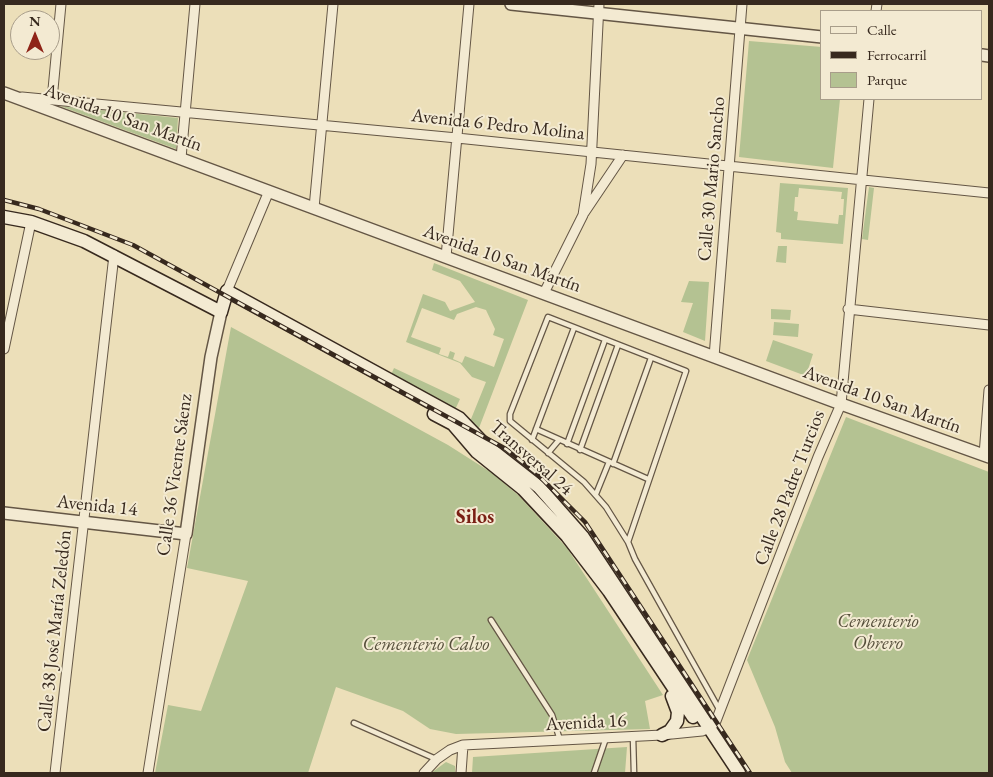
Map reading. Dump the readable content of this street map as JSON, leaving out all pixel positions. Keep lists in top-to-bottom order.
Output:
{
  "streets": {
    "main road": ["Transversal 24", "Calle 36 Vicente Sáenz"],
    "street": [
      "Avenida 10 San Martín",
      "Avenida 6 Pedro Molina",
      "Calle 30 Mario Sancho",
      "Calle 28 Padre Turcios",
      "Avenida 14",
      "Calle 38 José María Zeledón",
      "Avenida 16"
    ]
  },
  "crossings": [
    ["Avenida 10 San Martín", "Avenida 6 Pedro Molina"],
    ["Avenida 10 San Martín", "Calle 30 Mario Sancho"],
    ["Avenida 10 San Martín", "Calle 36 Vicente Sáenz"],
    ["Avenida 10 San Martín", "Calle 28 Padre Turcios"],
    ["Avenida 6 Pedro Molina", "Calle 30 Mario Sancho"],
    ["Avenida 6 Pedro Molina", "Calle 28 Padre Turcios"],
    ["Transversal 24", "Calle 36 Vicente Sáenz"],
    ["Transversal 24", "Calle 28 Padre Turcios"],
    ["Transversal 24", "Avenida 16"],
    ["Calle 36 Vicente Sáenz", "Avenida 14"],
    ["Calle 28 Padre Turcios", "Avenida 16"],
    ["Avenida 14", "Calle 38 José María Zeledón"]
  ],
  "districts": ["Silos"],
  "parks": ["Cementerio Obrero", "Cementerio Calvo"],
  "legend": ["Calle", "Ferrocarril", "Parque"],
  "north": "top"
}
